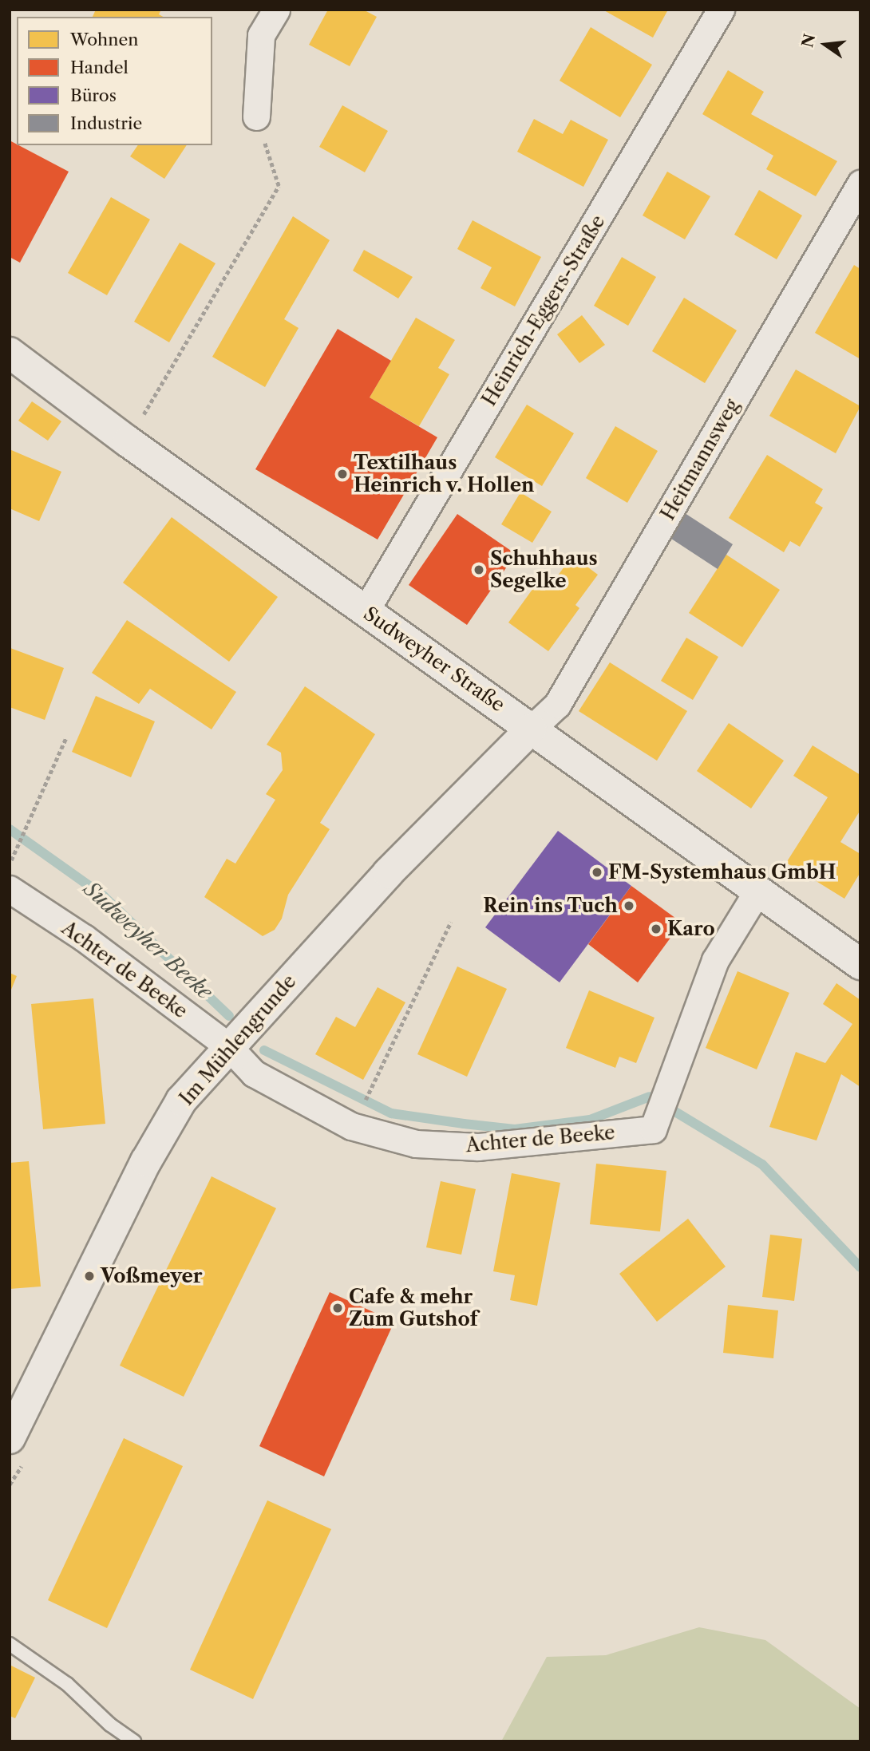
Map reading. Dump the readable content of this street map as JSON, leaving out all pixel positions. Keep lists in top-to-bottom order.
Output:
{
  "streets": {
    "main road": ["Sudweyher Straße", "Im Mühlengrunde"],
    "street": ["Heinrich-Eggers-Straße", "Heitmannsweg", "Achter de Beeke"]
  },
  "crossings": [
    ["Heinrich-Eggers-Straße", "Sudweyher Straße"],
    ["Heitmannsweg", "Sudweyher Straße"],
    ["Heitmannsweg", "Im Mühlengrunde"],
    ["Sudweyher Straße", "Achter de Beeke"],
    ["Sudweyher Straße", "Im Mühlengrunde"],
    ["Achter de Beeke", "Im Mühlengrunde"]
  ],
  "water": ["Sudweyher Beeke"],
  "places": [
    "Textilhaus Heinrich v. Hollen",
    "Schuhhaus Segelke",
    "FM-Systemhaus GmbH",
    "Rein ins Tuch",
    "Karo",
    "Voßmeyer",
    "Cafe & mehr Zum Gutshof"
  ],
  "legend": [
    "Wohnen",
    "Handel",
    "Büros",
    "Industrie"
  ],
  "north": "left"
}
